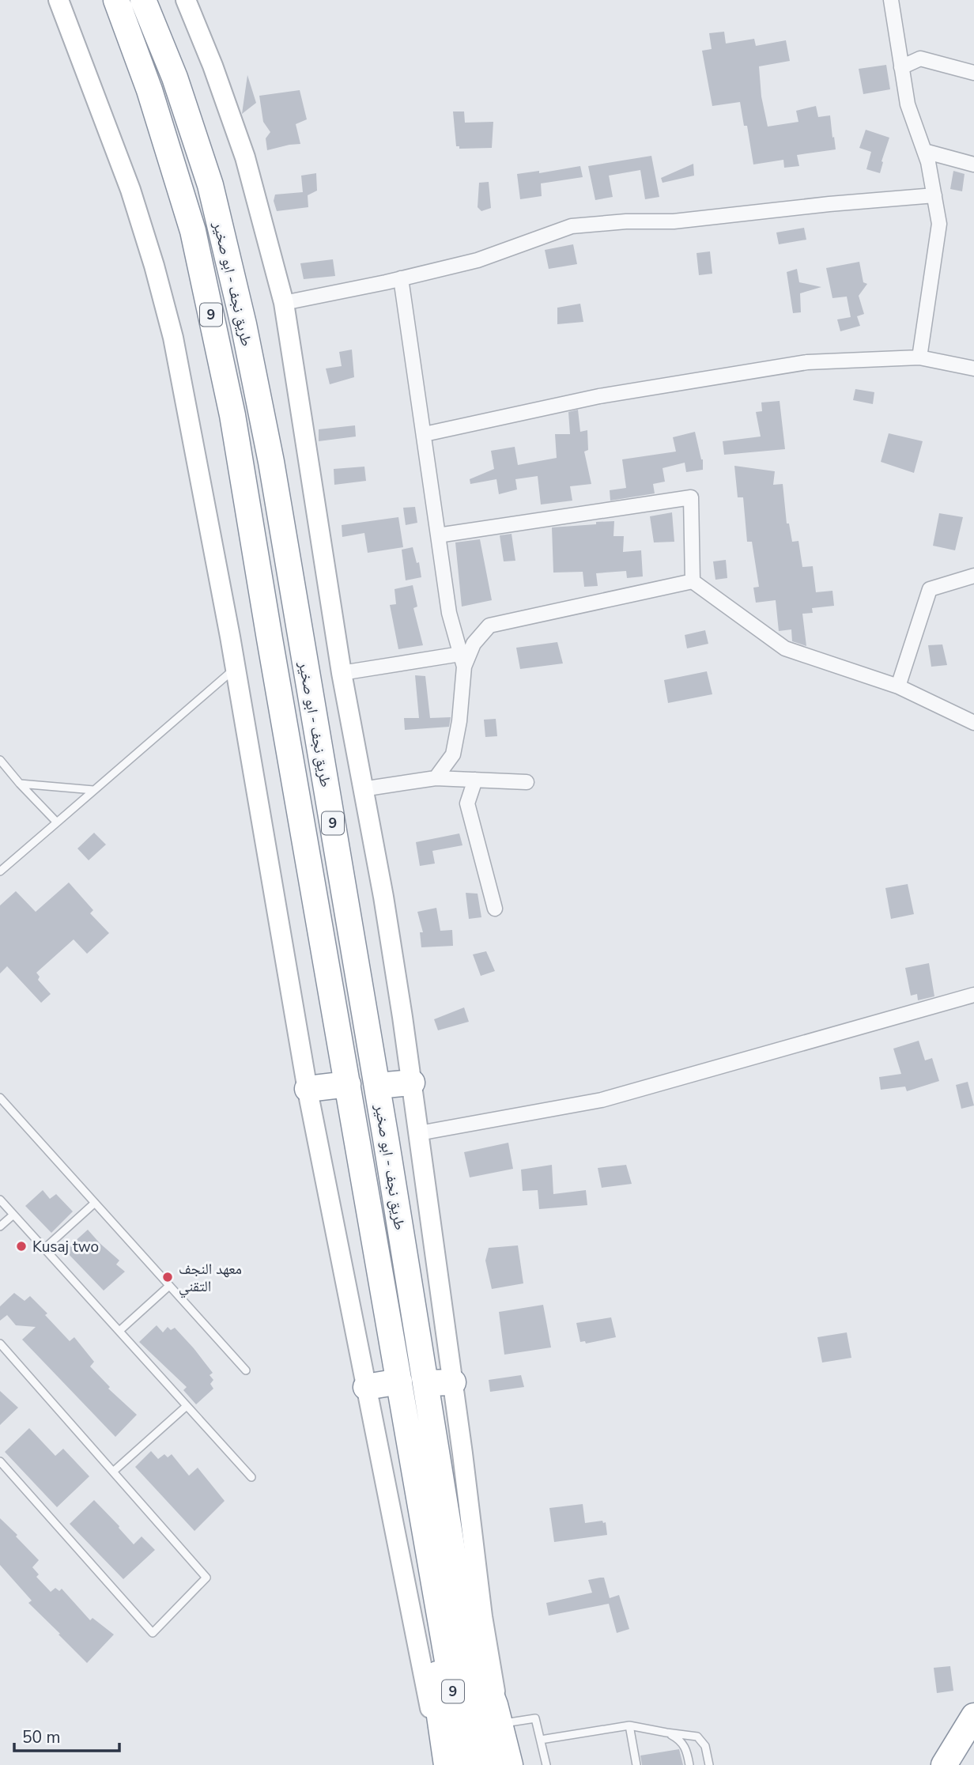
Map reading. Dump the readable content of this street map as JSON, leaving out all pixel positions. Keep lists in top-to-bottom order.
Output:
{
  "streets": {
    "highway": ["طريق نجف - ابو صخير", "9"]
  },
  "crossings": [
    ["طريق نجف - ابو صخير", "9"]
  ],
  "places": ["Kusaj two", "معهد النجف التقني"],
  "scale_bar": "50 m"
}
